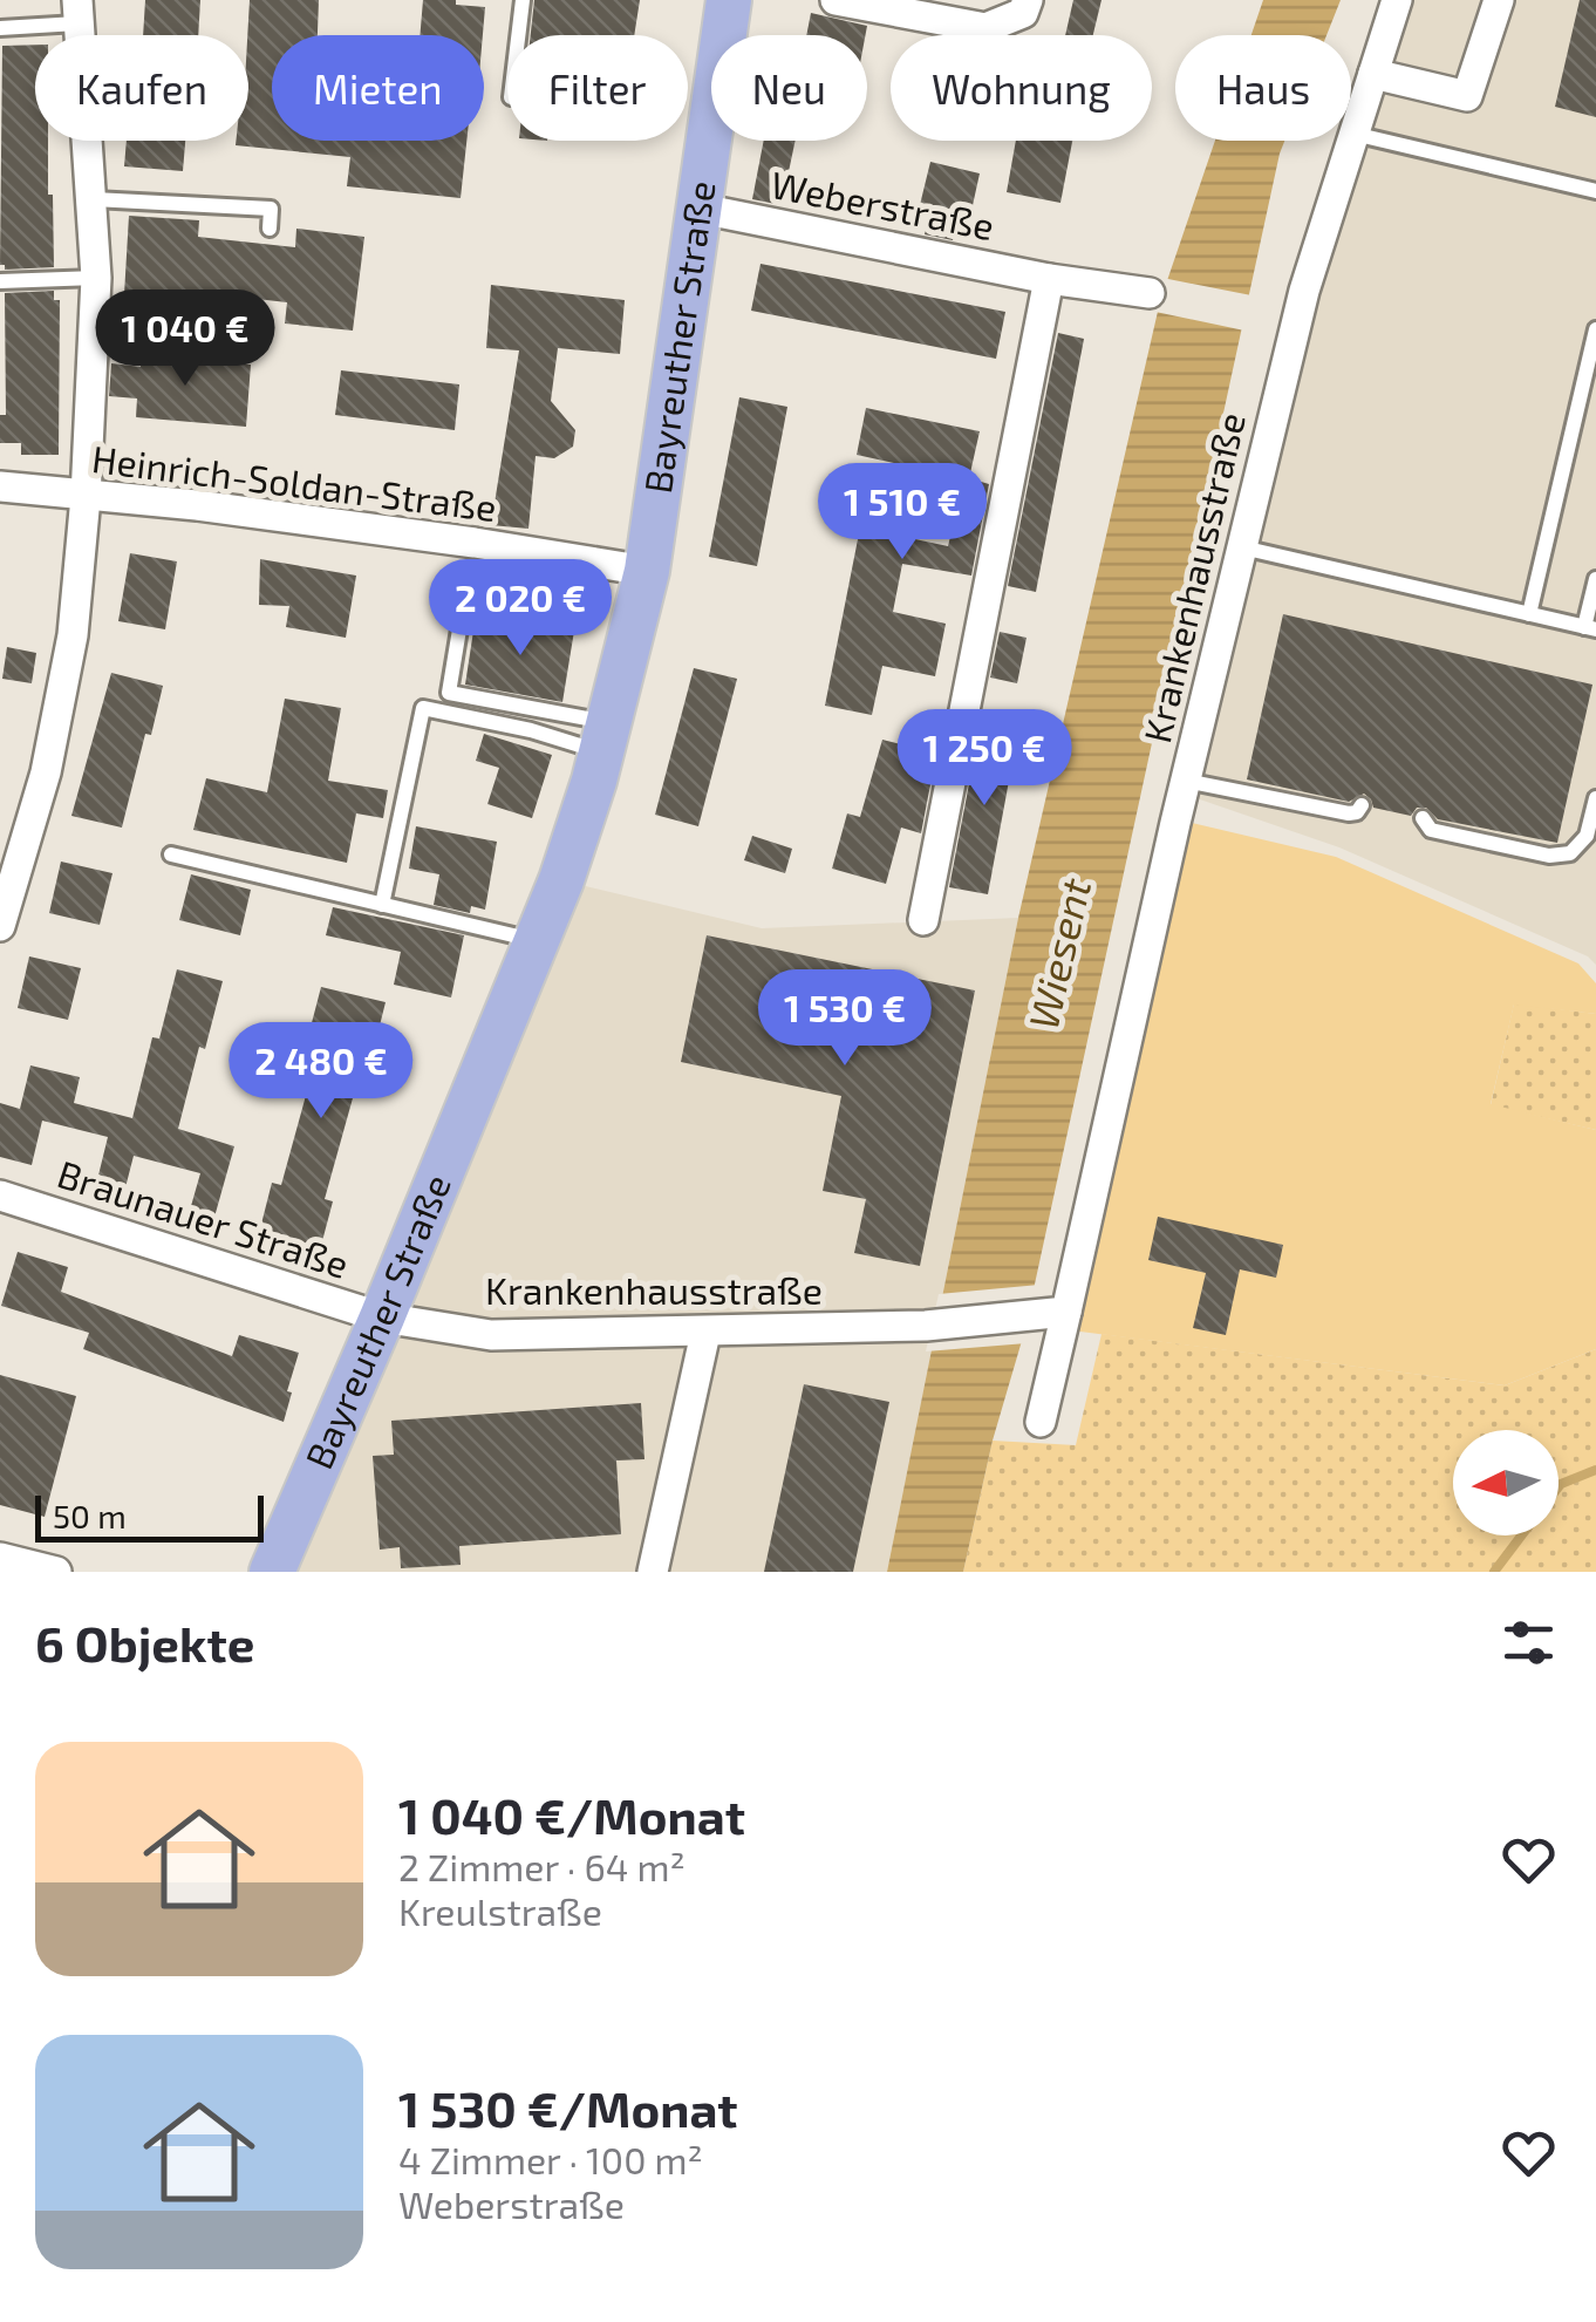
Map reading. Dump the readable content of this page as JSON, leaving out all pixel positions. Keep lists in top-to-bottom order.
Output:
{
  "streets": {
    "main road": ["Bayreuther Straße"],
    "street": [
      "Weberstraße",
      "Heinrich-Soldan-Straße",
      "Krankenhausstraße",
      "Braunauer Straße"
    ]
  },
  "crossings": [
    ["Weberstraße", "Bayreuther Straße"],
    ["Bayreuther Straße", "Heinrich-Soldan-Straße"],
    ["Bayreuther Straße", "Krankenhausstraße"],
    ["Bayreuther Straße", "Braunauer Straße"],
    ["Krankenhausstraße", "Braunauer Straße"]
  ],
  "water": ["Wiesent"],
  "scale_bar": "50 m",
  "north": "left",
  "page": {
    "chip": [
      "Kaufen",
      "Mieten",
      "Filter",
      "Neu",
      "Wohnung",
      "Haus"
    ],
    "price": [
      "1 040 €",
      "1 510 €",
      "2 020 €",
      "1 250 €",
      "1 530 €",
      "2 480 €"
    ],
    "scale": "50 m",
    "heading": "6 Objekte",
    "list": [
      {
        "name": "1 040 €/Monat",
        "note": "2 Zimmer · 64 m² · Kreulstraße"
      },
      {
        "name": "1 530 €/Monat",
        "note": "4 Zimmer · 100 m² · Weberstraße"
      }
    ]
  }
}
